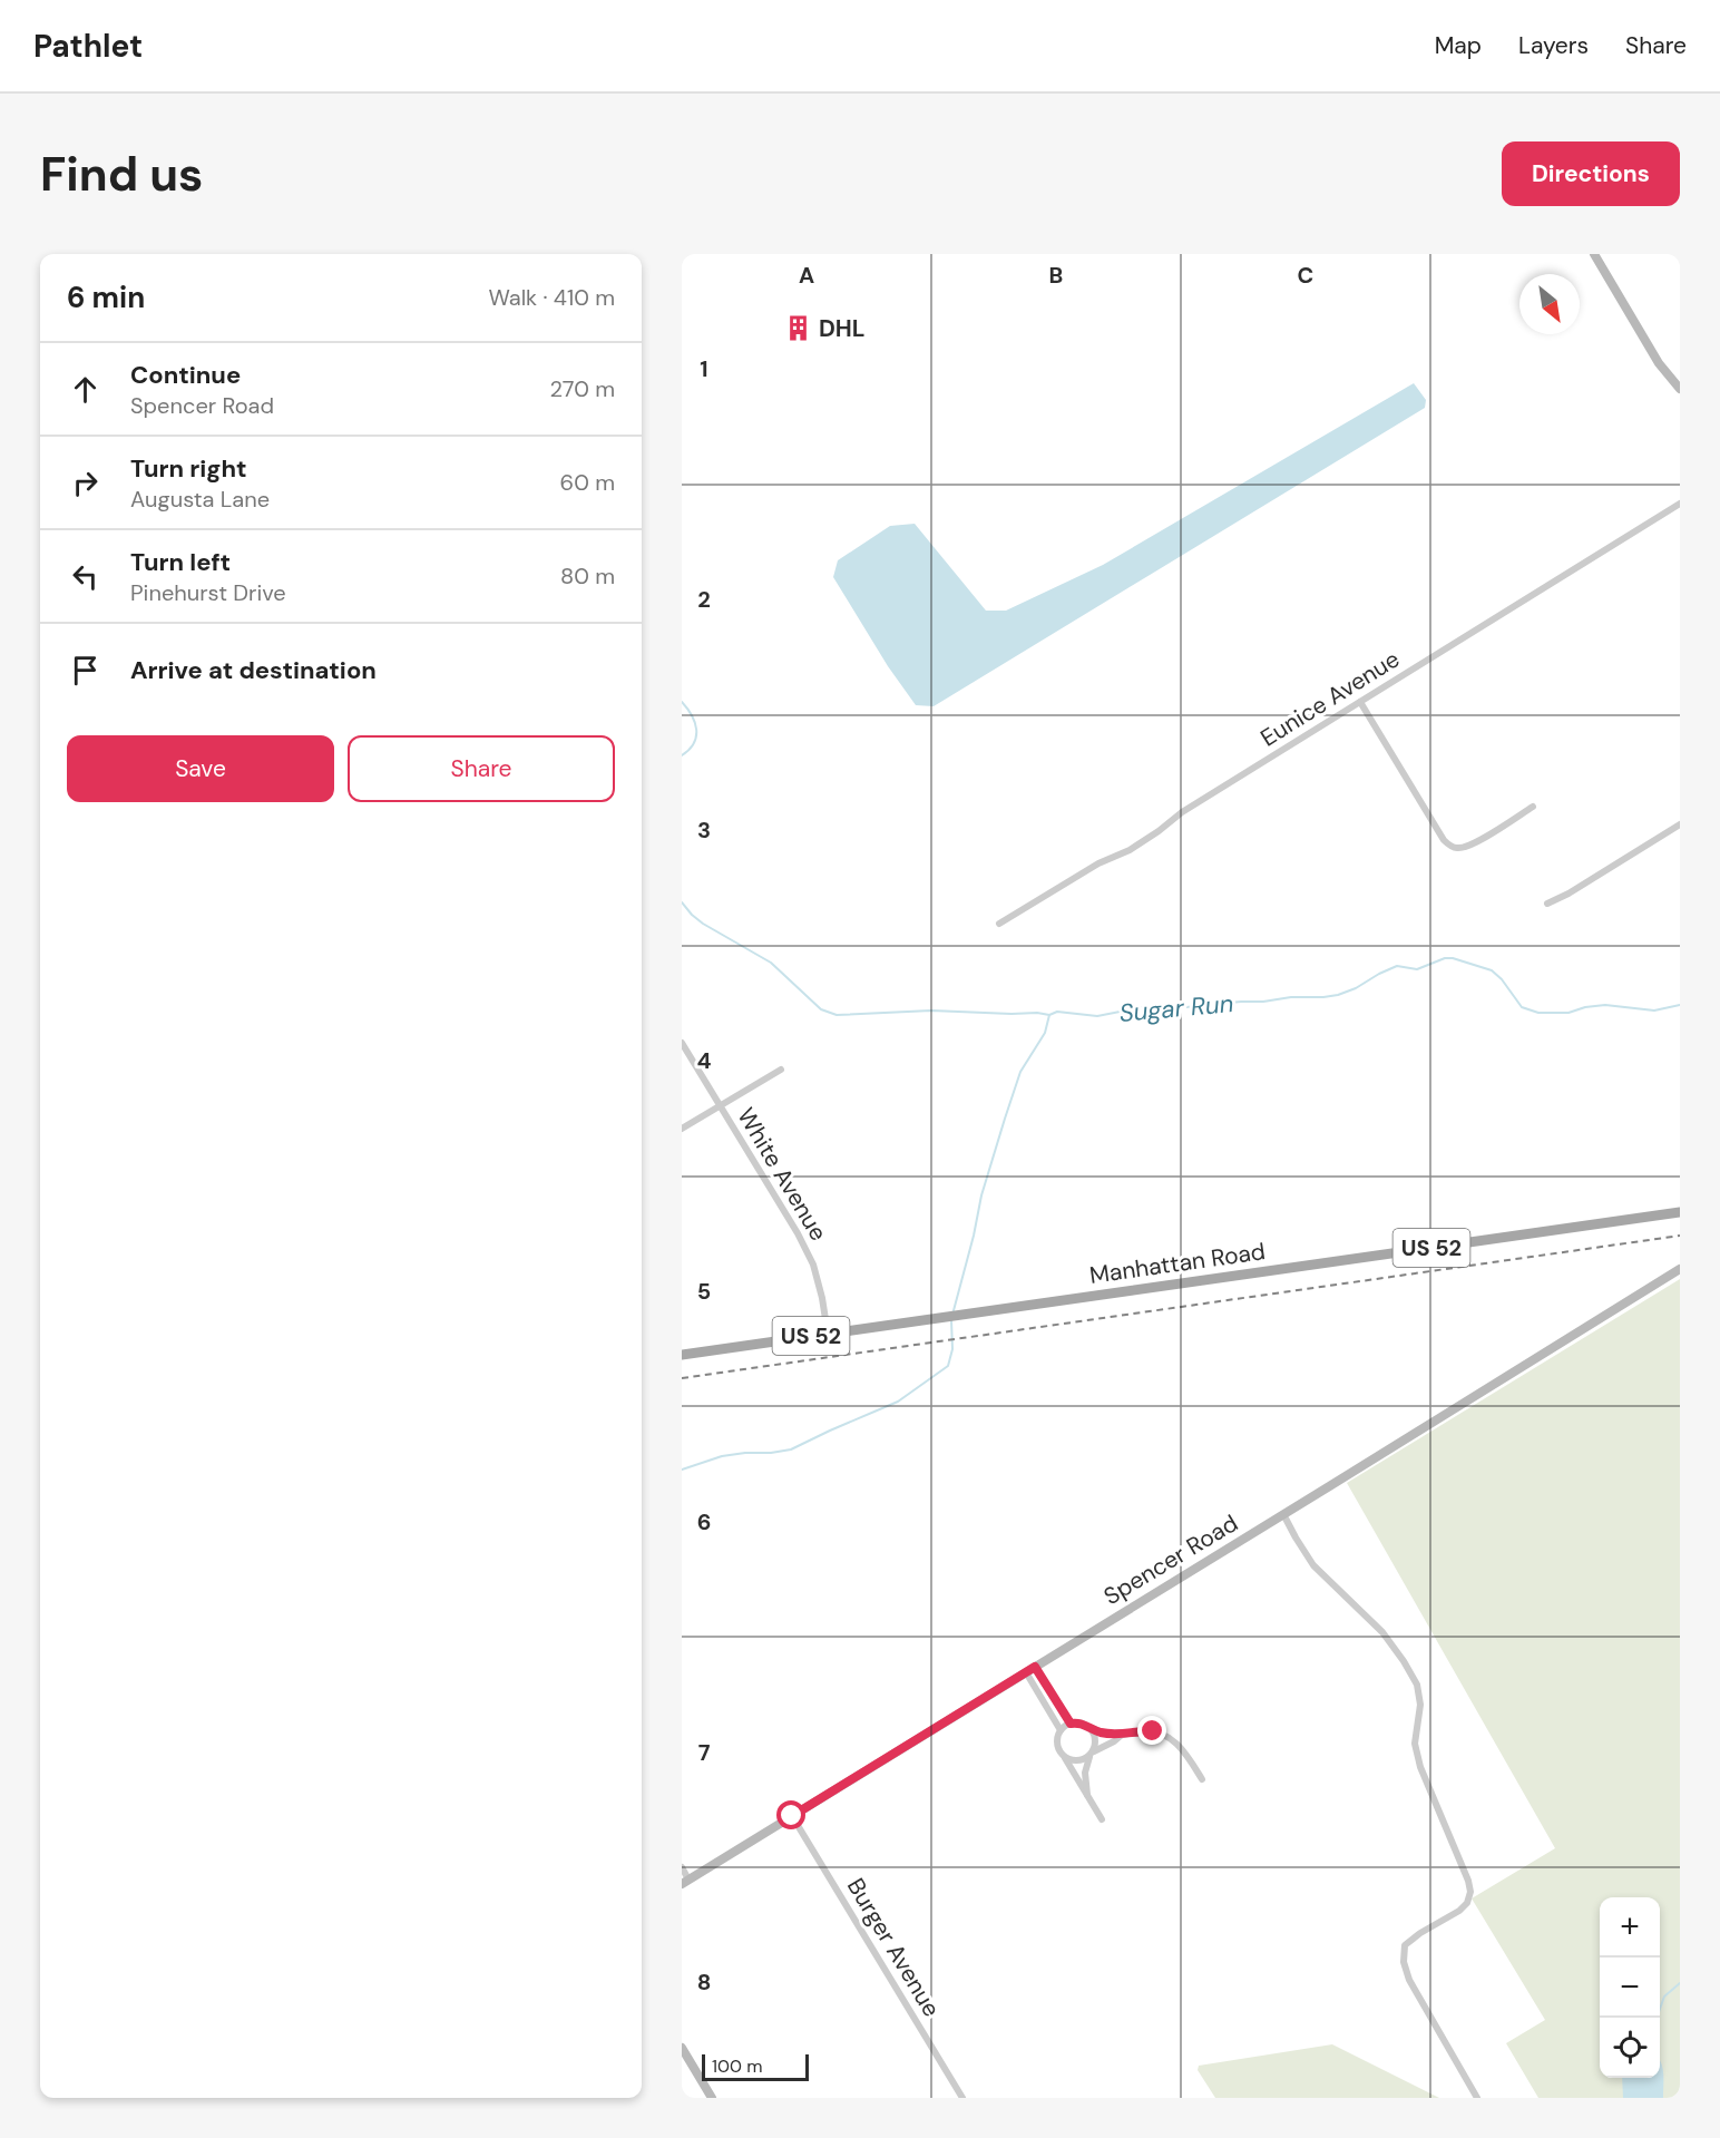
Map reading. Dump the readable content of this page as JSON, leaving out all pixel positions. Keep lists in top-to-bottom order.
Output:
{
  "streets": {
    "main road": ["US 52", "Manhattan Road"],
    "street": [
      "Eunice Avenue",
      "White Avenue",
      "Spencer Road",
      "Burger Avenue"
    ]
  },
  "crossings": [
    ["White Avenue", "Manhattan Road"],
    ["Spencer Road", "Burger Avenue"]
  ],
  "water": ["Sugar Run"],
  "places": {
    "building": ["DHL"]
  },
  "scale_bar": "100 m",
  "north": "bottom right",
  "page": {
    "header": "Pathlet",
    "nav": ["Map", "Layers", "Share"],
    "buttons": [
      "Directions",
      ["Save", "Share"]
    ],
    "title": "Find us",
    "heading": ["6 min", "Walk · 410 m"],
    "list": [
      ["Continue", "Spencer Road", "270 m"],
      ["Turn right", "Augusta Lane", "60 m"],
      ["Turn left", "Pinehurst Drive", "80 m"],
      "Arrive at destination"
    ],
    "map_buttons": ["+", "−"],
    "scale": "100 m"
  },
  "grid": {
    "columns": ["A", "B", "C"],
    "rows": [
      "1",
      "2",
      "3",
      "4",
      "5",
      "6",
      "7",
      "8"
    ]
  }
}
